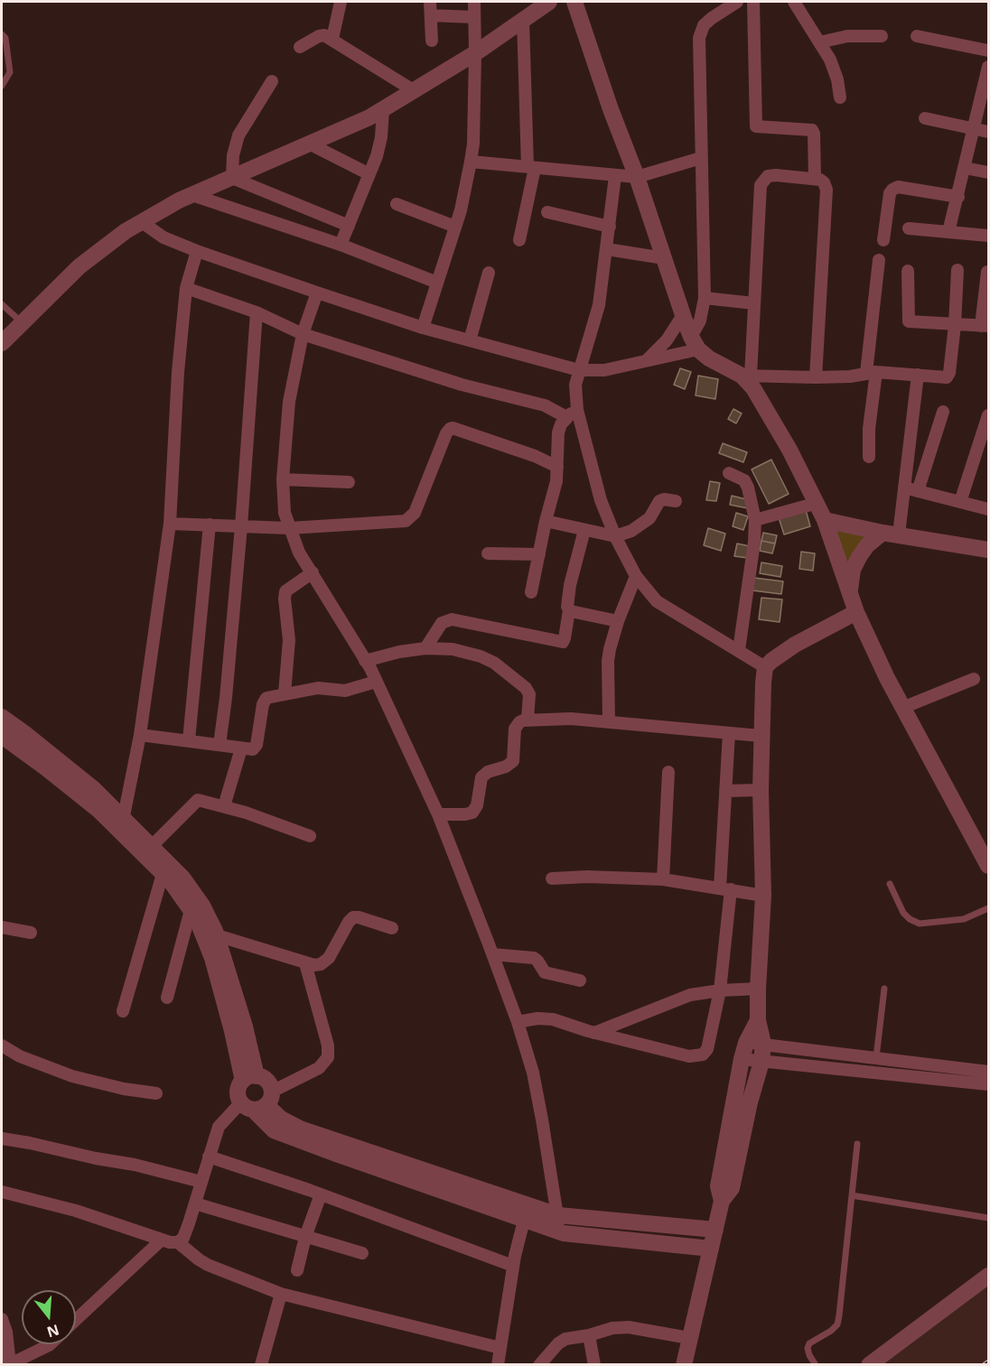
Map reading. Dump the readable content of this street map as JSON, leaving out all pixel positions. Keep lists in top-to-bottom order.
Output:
{
  "north": "bottom"
}
